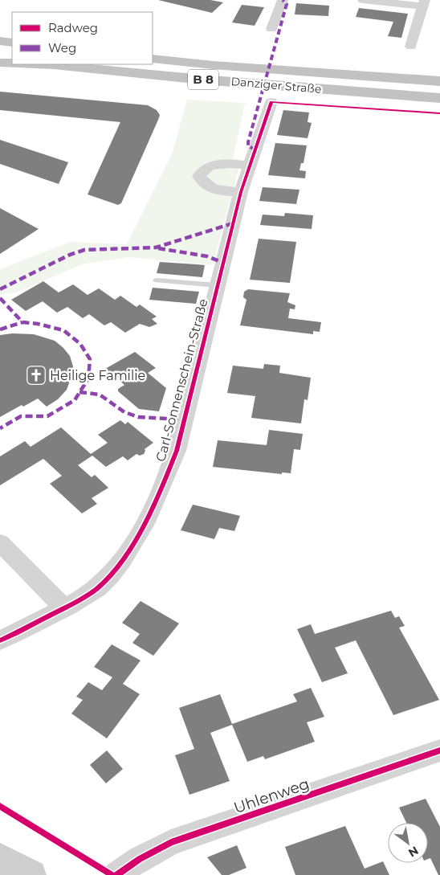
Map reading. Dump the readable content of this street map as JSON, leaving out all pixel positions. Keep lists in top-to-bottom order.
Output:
{
  "streets": {
    "highway": ["B 8", "Danziger Straße"],
    "street": ["Carl-Sonnenschein-Straße", "Uhlenweg"]
  },
  "places": {
    "church": ["Heilige Familie"]
  },
  "legend": ["Radweg", "Weg"],
  "north": "bottom right"
}
